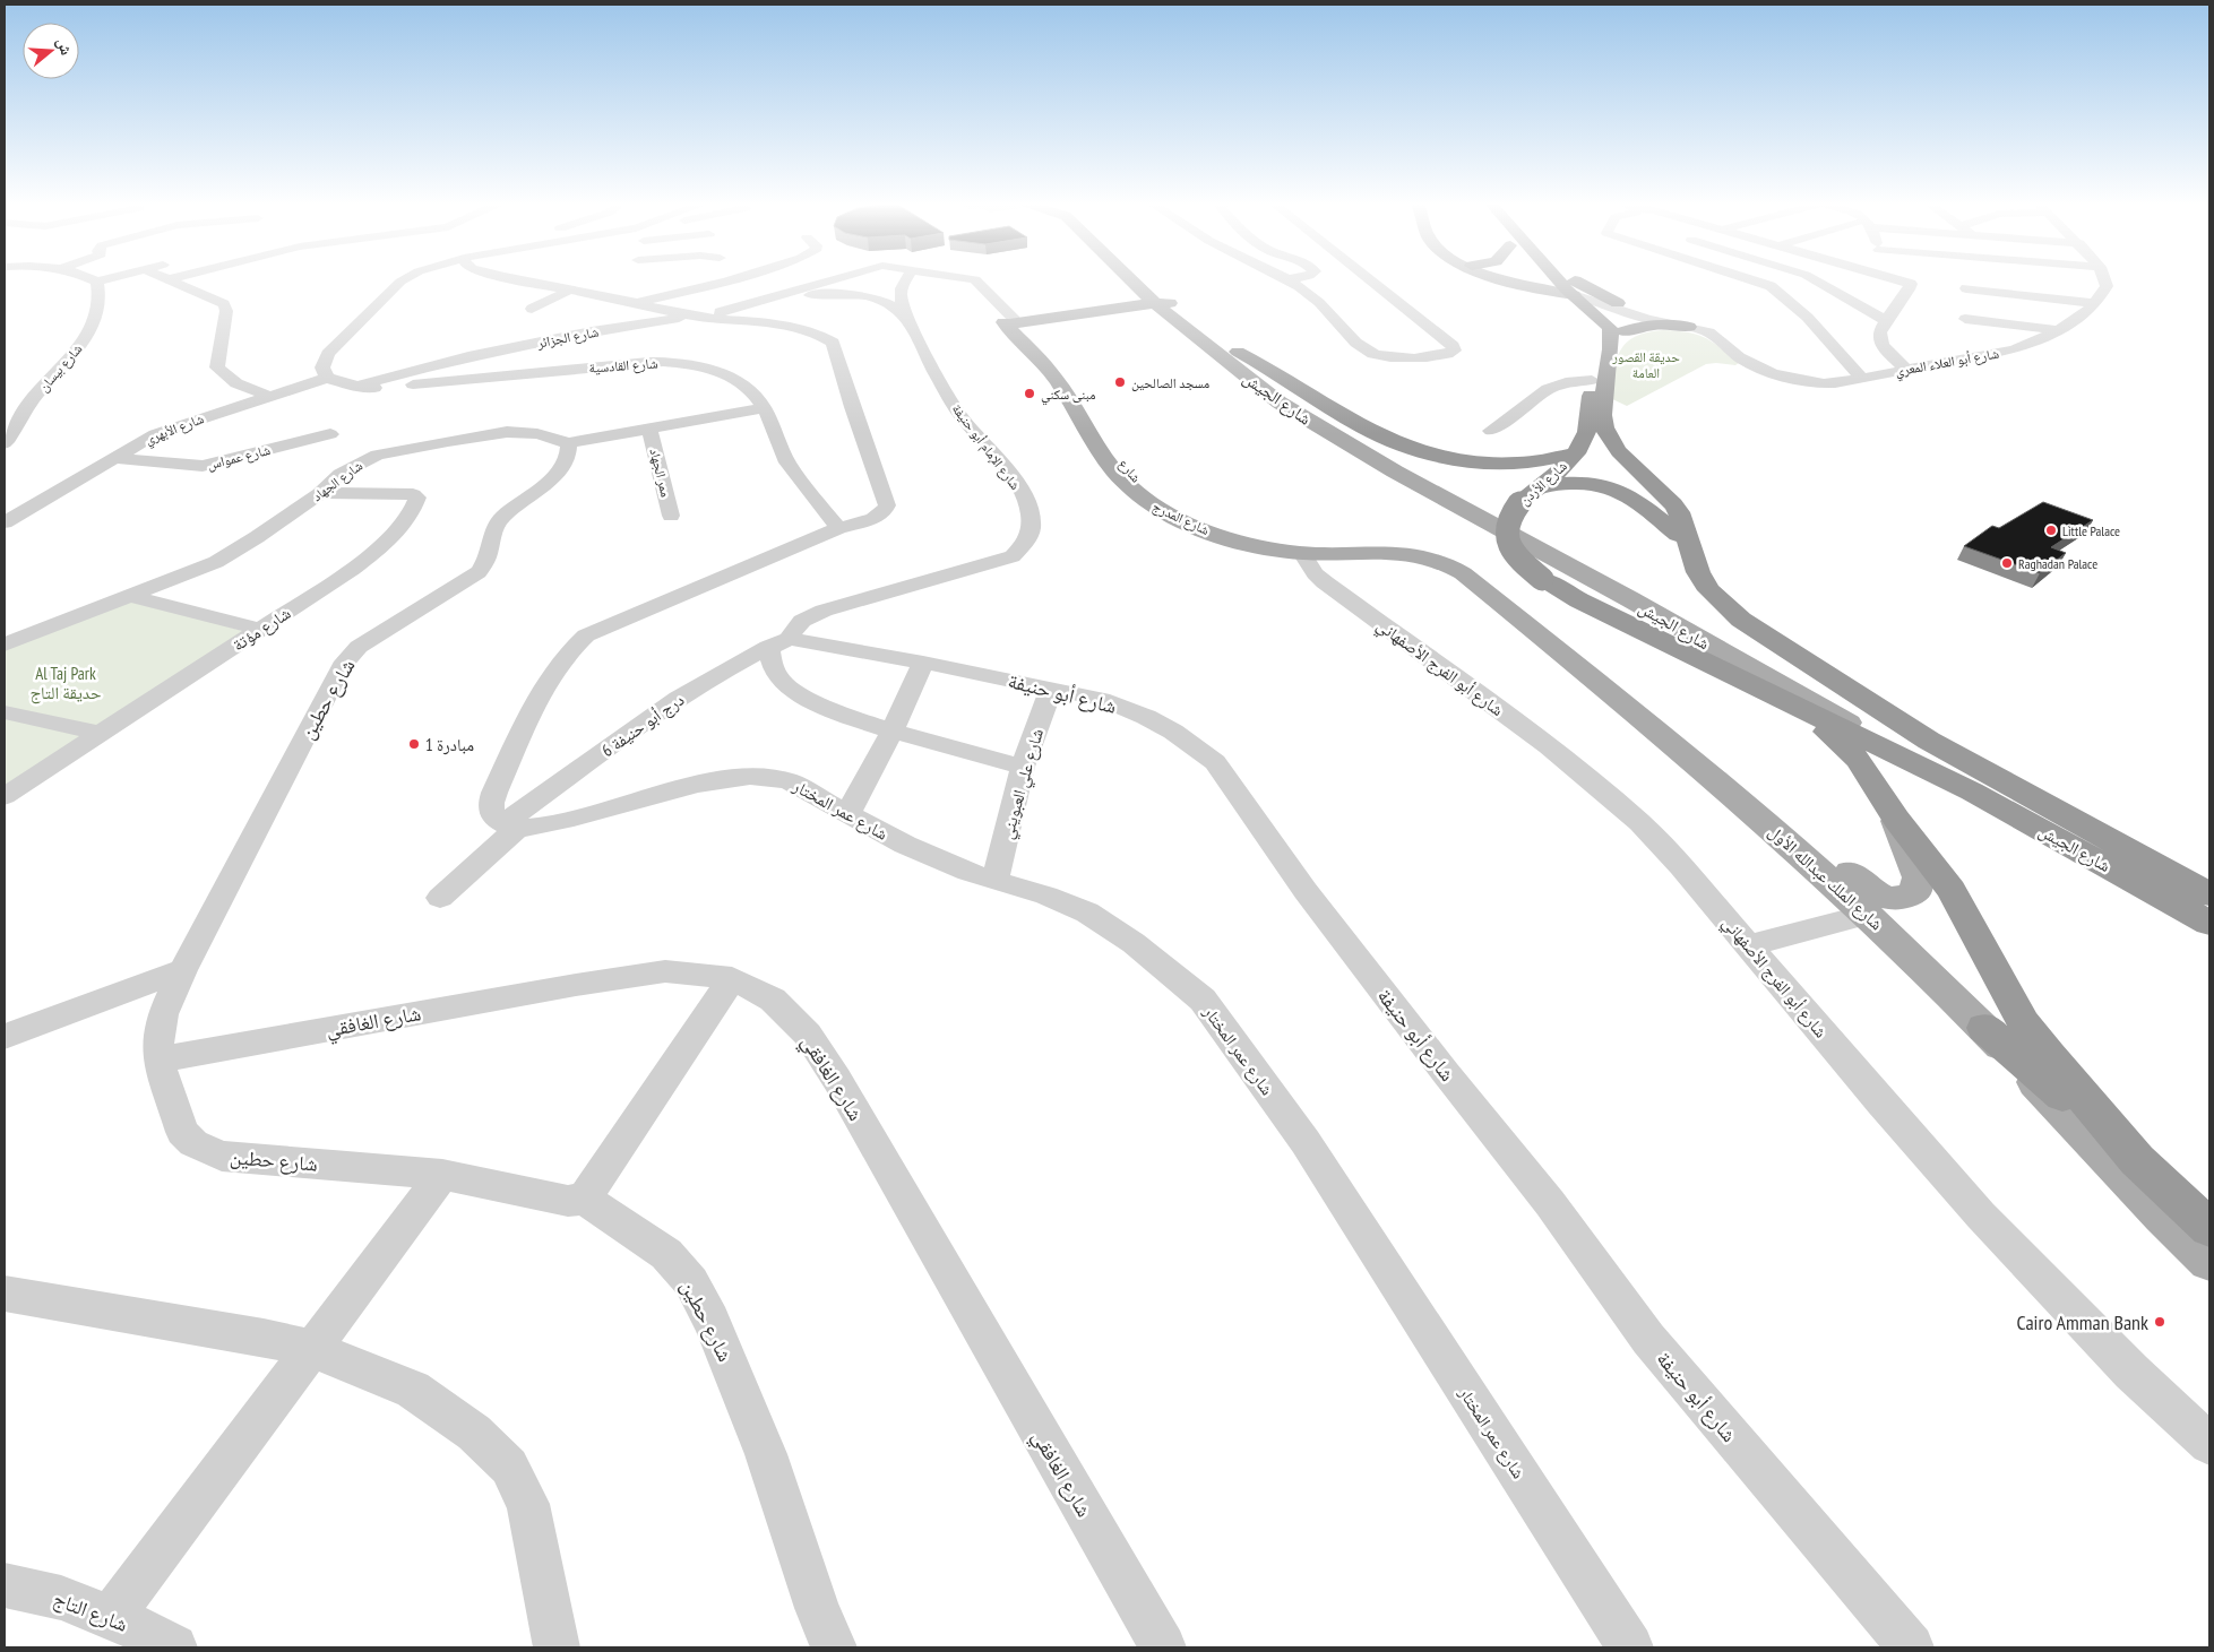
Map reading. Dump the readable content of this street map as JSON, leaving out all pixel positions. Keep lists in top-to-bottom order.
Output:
{
  "streets": {
    "highway": ["شارع الجيش", "شارع الأردن"],
    "main road": ["شارع المدرج", "شارع الملك عبدالله الأول"],
    "street": [
      "شارع الجزائر",
      "شارع أبو العلاء المعري",
      "شارع القادسية",
      "شارع بيسان",
      "شارع الأبهري",
      "شارع الإمام أبو حنيفة",
      "شارع عمواس",
      "ممر الجهاد",
      "شارع الجهاد",
      "شارع مؤتة",
      "شارع أبو الفرج الأصفهاني",
      "شارع أبو حنيفة",
      "شارع حطين",
      "درج أبو حنيفة 6",
      "شارع علي العبويني",
      "شارع عمر المختار",
      "شارع الغافقي",
      "شارع التاج"
    ]
  },
  "crossings": [
    ["شارع الجزائر", "شارع القادسية"],
    ["شارع أبو العلاء المعري", "شارع الأردن"],
    ["شارع القادسية", "شارع الأبهري"],
    ["شارع القادسية", "شارع الجهاد"],
    ["شارع الجيش", "شارع الأردن"],
    ["شارع الأبهري", "شارع عمواس"],
    ["شارع الإمام أبو حنيفة", "شارع أبو حنيفة"],
    ["شارع الإمام أبو حنيفة", "درج أبو حنيفة 6"],
    ["ممر الجهاد", "شارع الجهاد"],
    ["شارع الجهاد", "شارع مؤتة"],
    ["شارع الجهاد", "شارع حطين"],
    ["شارع المدرج", "شارع أبو الفرج الأصفهاني"],
    ["شارع المدرج", "شارع الملك عبدالله الأول"],
    ["شارع أبو حنيفة", "درج أبو حنيفة 6"],
    ["شارع أبو حنيفة", "شارع علي العبويني"],
    ["شارع حطين", "شارع الغافقي"],
    ["درج أبو حنيفة 6", "شارع عمر المختار"],
    ["شارع علي العبويني", "شارع عمر المختار"]
  ],
  "parks": ["حديقة القصور العامة", "Al Taj Park حديقة التاج"],
  "places": [
    "مسجد الصالحين",
    "مبنى سكني",
    "Little Palace",
    "Raghadan Palace",
    "مبادرة 1",
    "Cairo Amman Bank"
  ],
  "north": "right"
}
